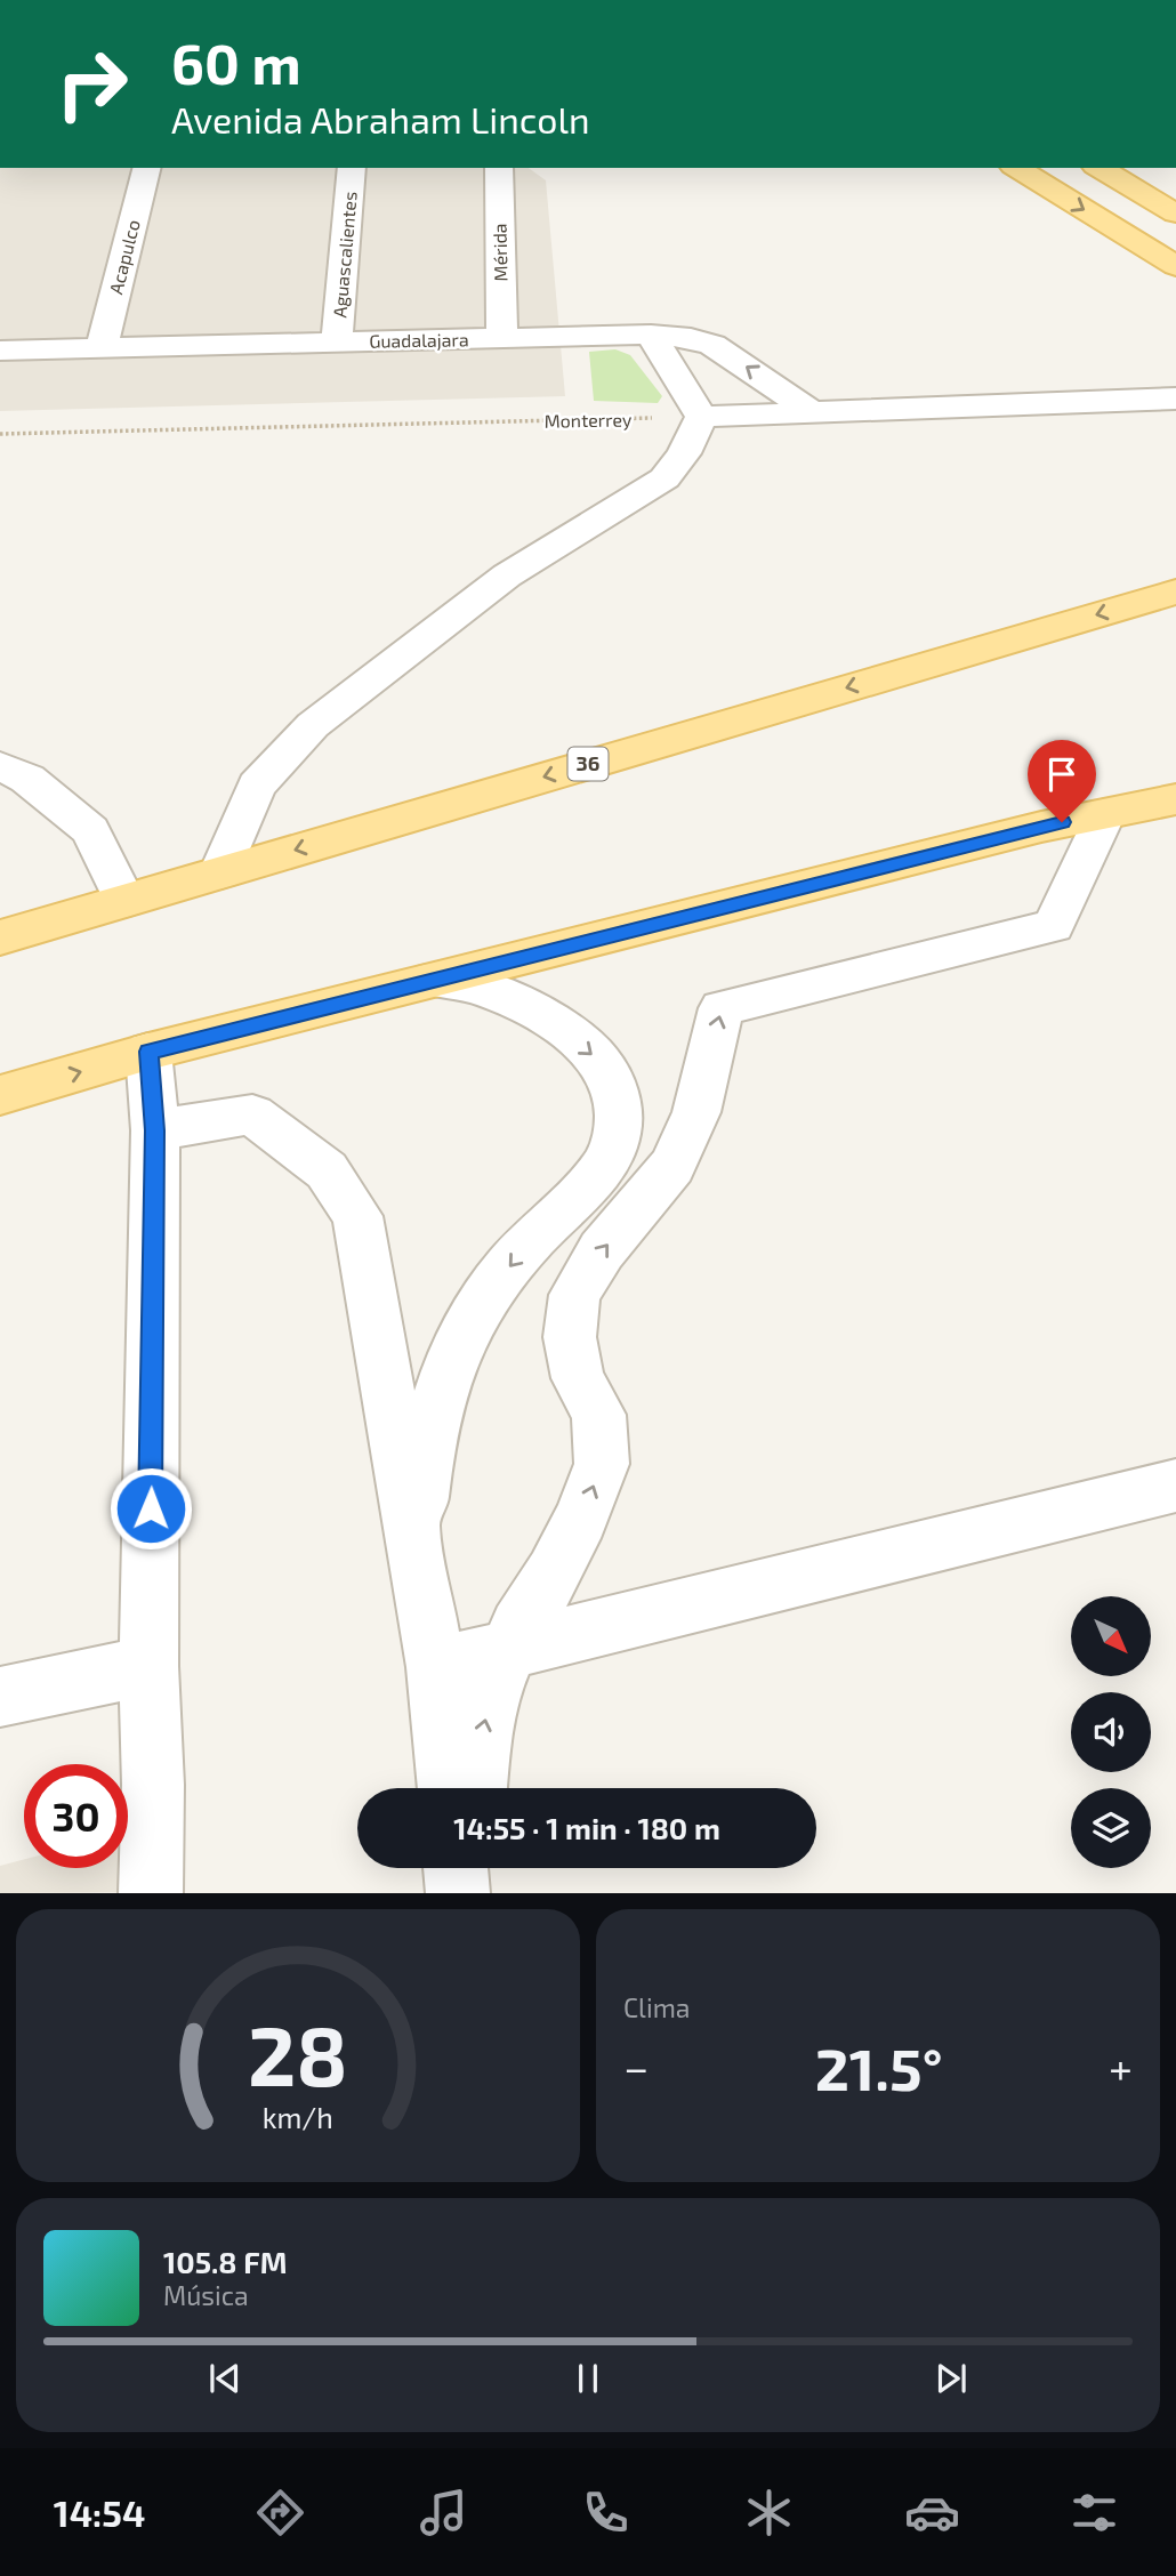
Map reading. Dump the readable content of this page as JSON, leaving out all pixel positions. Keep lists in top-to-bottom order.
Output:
{
  "streets": {
    "main road": ["36"],
    "street": [
      "Mérida",
      "Aguascalientes",
      "Acapulco",
      "Guadalajara"
    ],
    "path": ["Monterrey"]
  },
  "crossings": [
    ["Mérida", "Guadalajara"],
    ["Aguascalientes", "Guadalajara"],
    ["Acapulco", "Guadalajara"]
  ],
  "north": "bottom right",
  "page": {
    "turn": ["60 m", "Avenida Abraham Lincoln"],
    "limit": "30",
    "trip": "14:55 · 1 min · 180 m",
    "tile": "Clima",
    "heat": ["−", "21.5°", "+"],
    "song": ["105.8 FM", "Música"],
    "tabs": "14:54",
    "gauge": ["28", "km/h"]
  }
}
